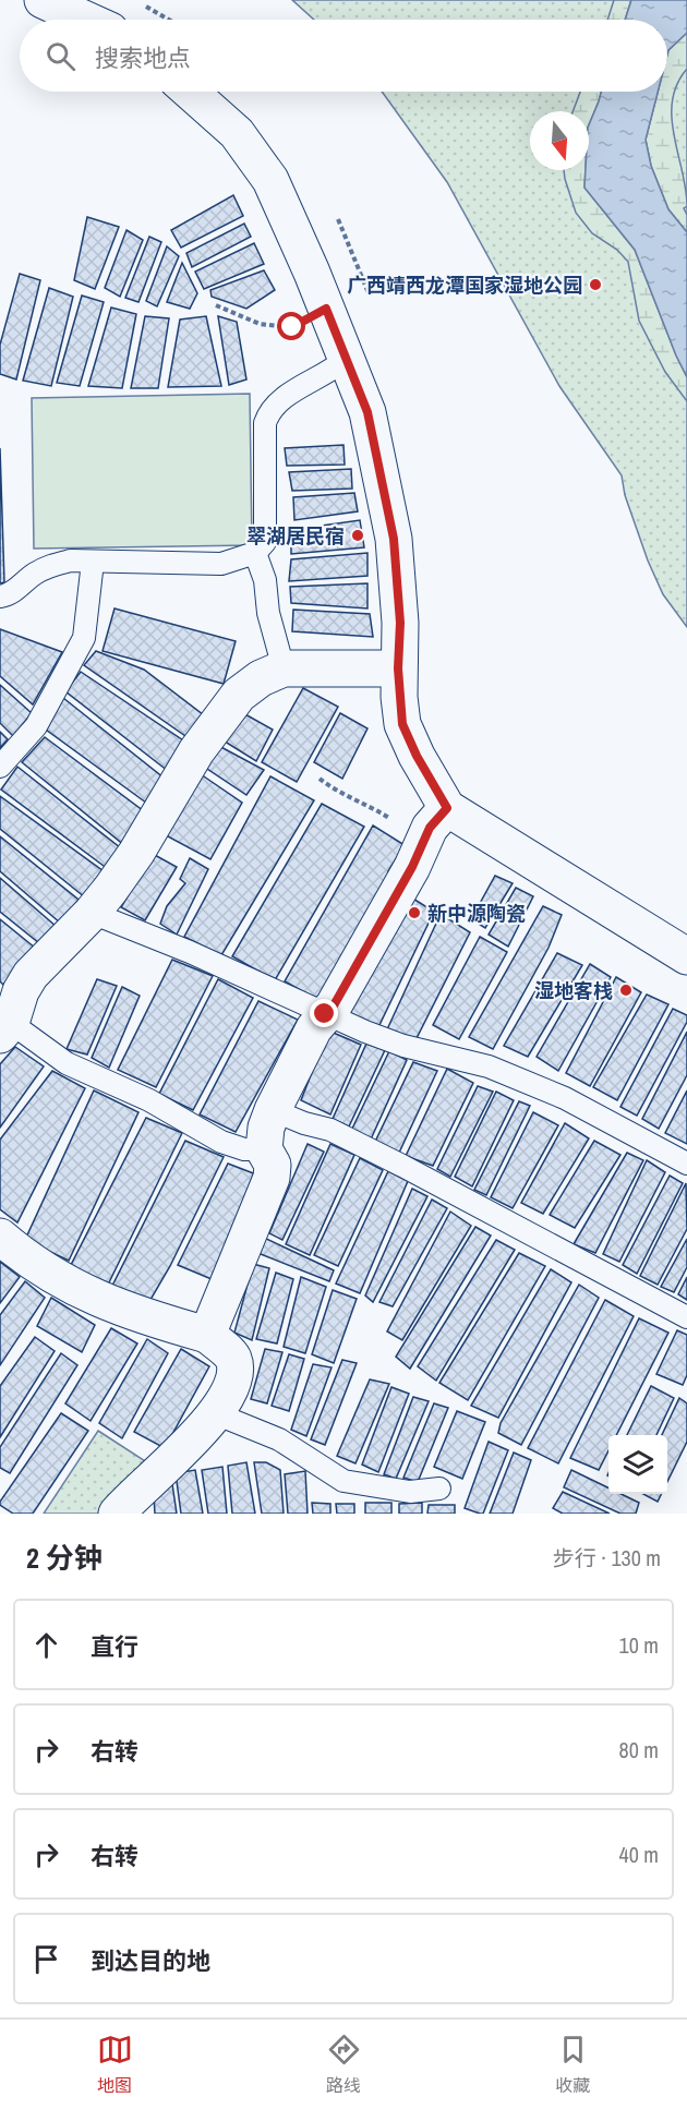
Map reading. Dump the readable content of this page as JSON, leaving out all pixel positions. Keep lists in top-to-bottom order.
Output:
{
  "places": [
    "广西靖西龙潭国家湿地公园",
    "翠湖居民宿",
    "新中源陶瓷",
    "湿地客栈"
  ],
  "north": "bottom",
  "page": {
    "search": "搜索地点",
    "heading": ["2 分钟", "步行 · 130 m"],
    "list": [
      ["直行", "10 m"],
      ["右转", "80 m"],
      ["右转", "40 m"],
      "到达目的地"
    ],
    "nav": ["地图", "路线", "收藏"]
  }
}
